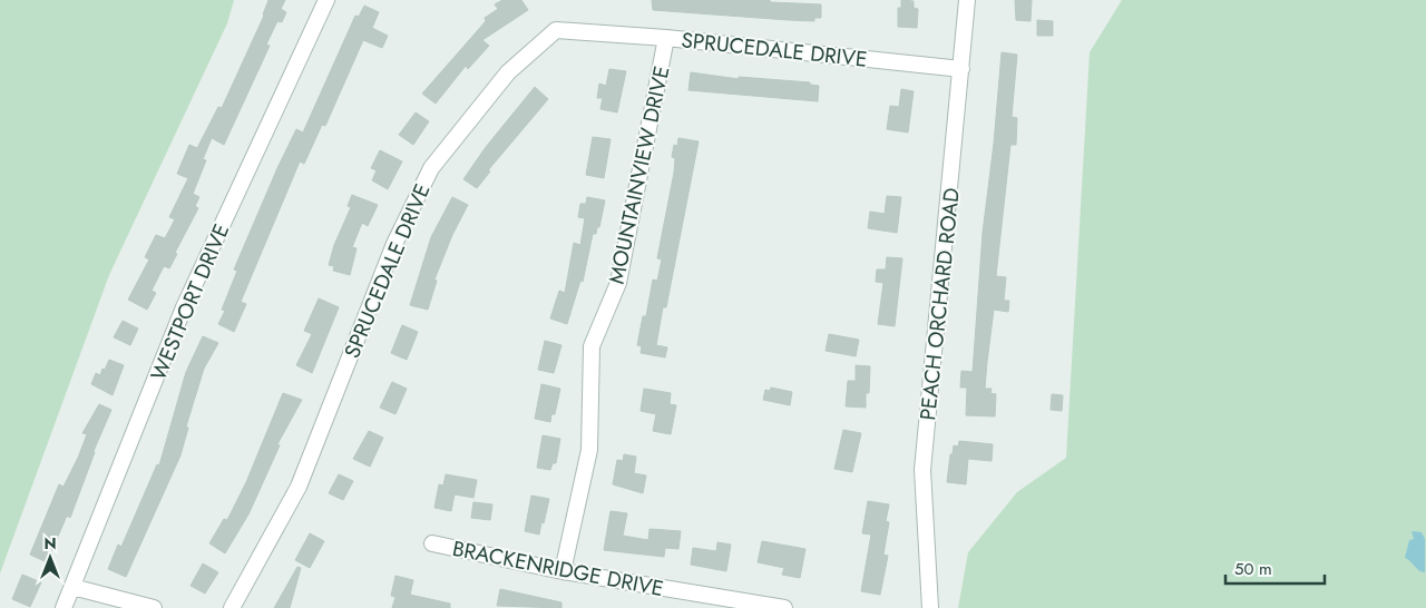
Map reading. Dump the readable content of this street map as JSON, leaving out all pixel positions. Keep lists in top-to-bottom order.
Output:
{
  "streets": {
    "street": [
      "SPRUCEDALE DRIVE",
      "MOUNTAINVIEW DRIVE",
      "WESTPORT DRIVE",
      "PEACH ORCHARD ROAD",
      "BRACKENRIDGE DRIVE"
    ]
  },
  "crossings": [
    ["SPRUCEDALE DRIVE", "MOUNTAINVIEW DRIVE"],
    ["SPRUCEDALE DRIVE", "PEACH ORCHARD ROAD"],
    ["MOUNTAINVIEW DRIVE", "BRACKENRIDGE DRIVE"]
  ],
  "scale_bar": "50 m",
  "north": "top"
}
